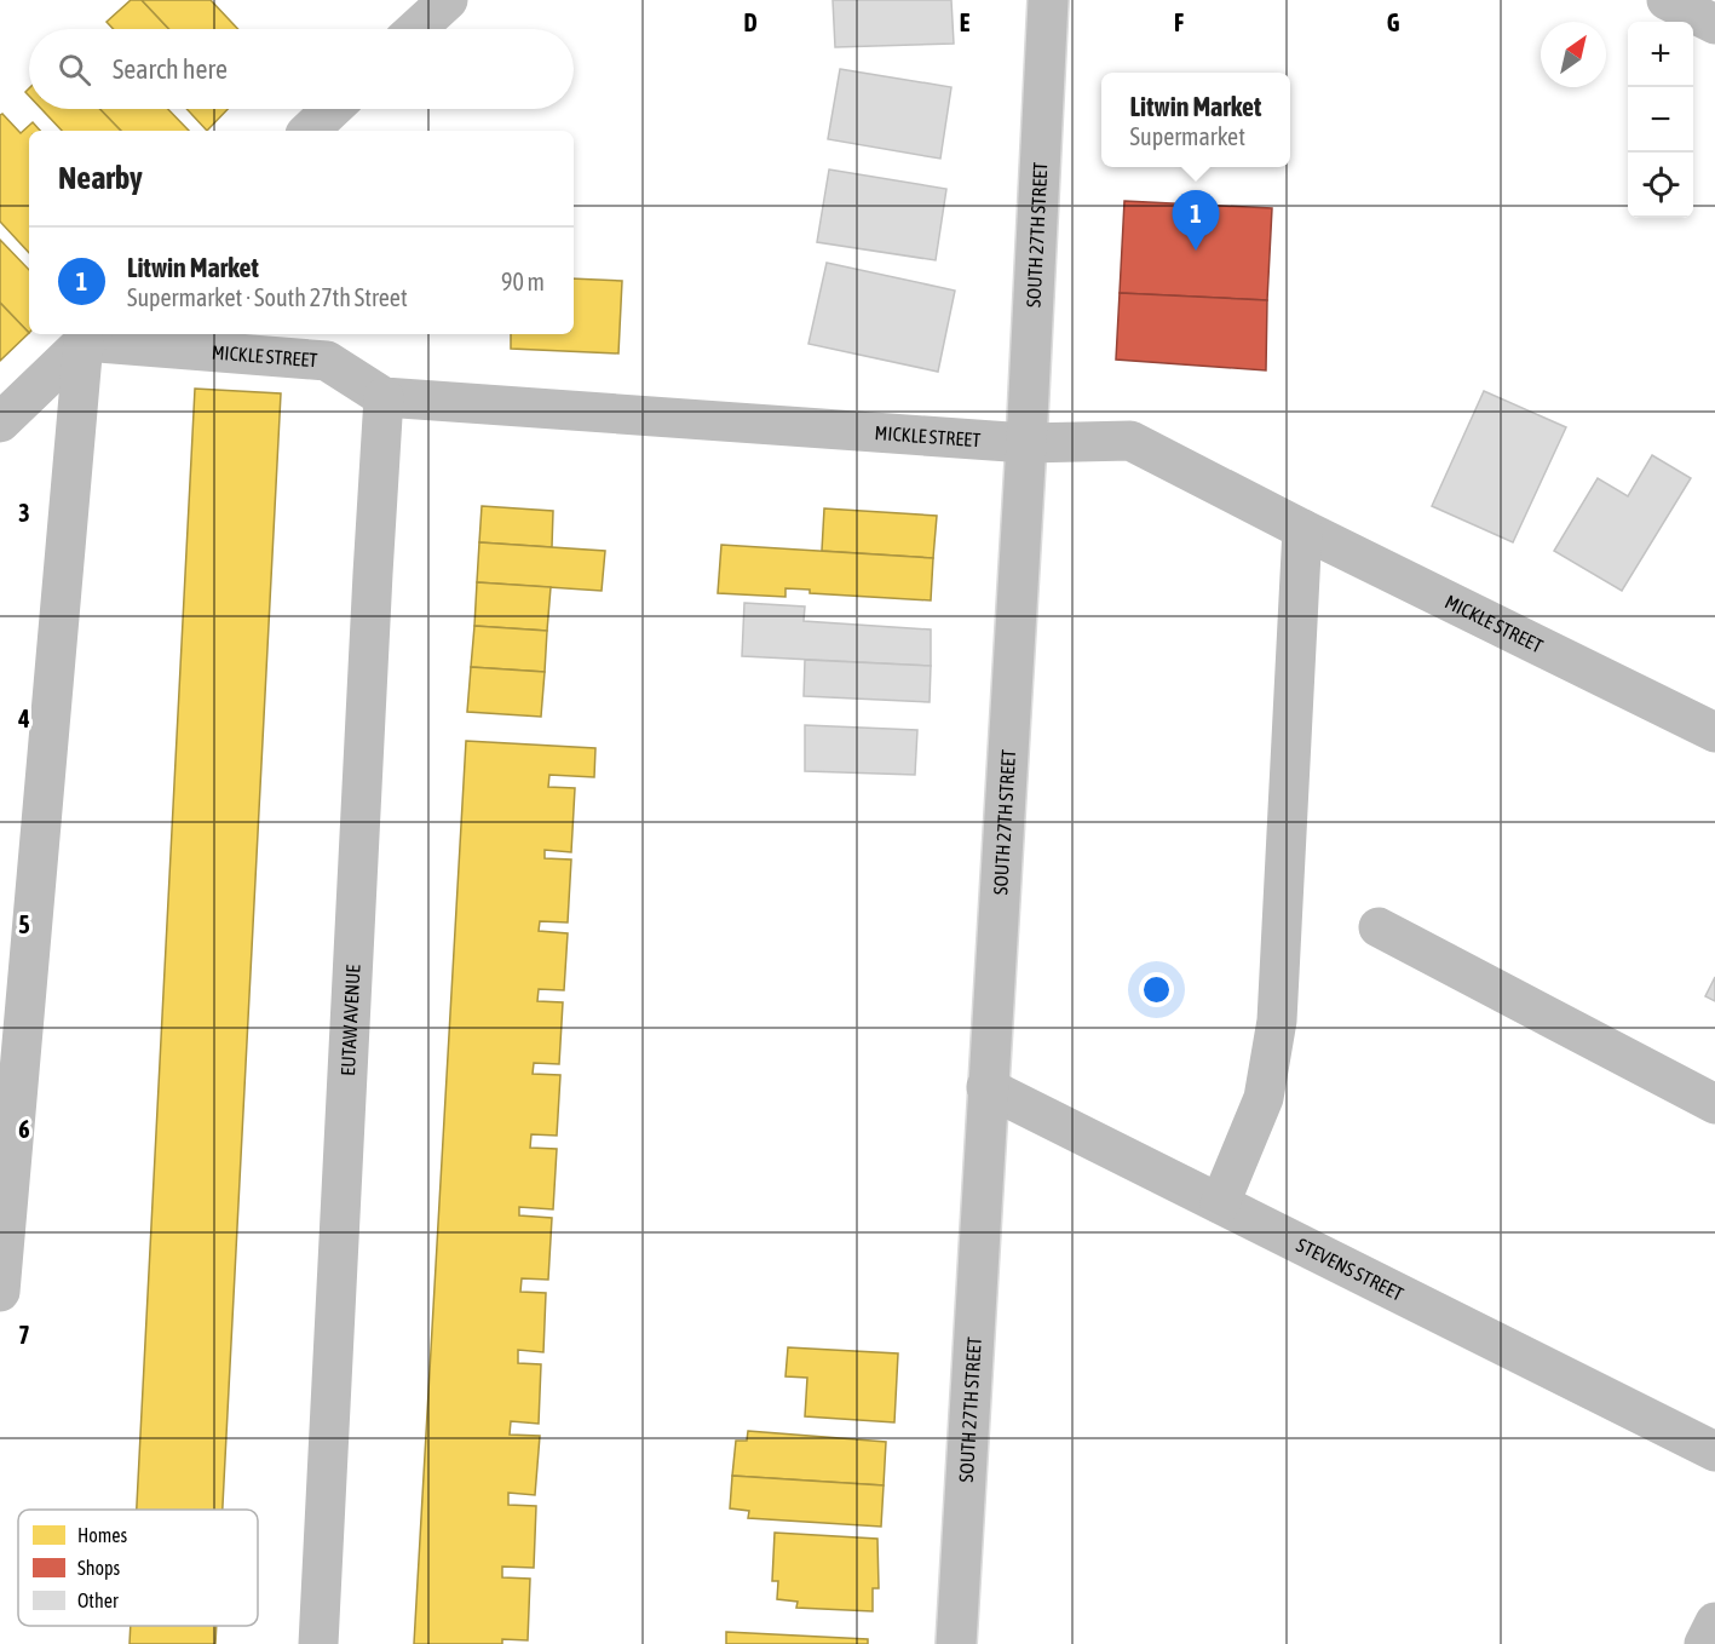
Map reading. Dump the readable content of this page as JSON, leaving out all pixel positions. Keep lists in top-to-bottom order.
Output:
{
  "streets": {
    "street": [
      "SOUTH 27TH STREET",
      "MICKLE STREET",
      "EUTAW AVENUE",
      "STEVENS STREET"
    ]
  },
  "crossings": [
    ["SOUTH 27TH STREET", "MICKLE STREET"],
    ["SOUTH 27TH STREET", "STEVENS STREET"],
    ["MICKLE STREET", "EUTAW AVENUE"]
  ],
  "legend": ["Homes", "Shops", "Other"],
  "north": "top right",
  "page": {
    "map_buttons": ["+", "−"],
    "search": "Search here",
    "popup": ["Litwin Market", "Supermarket"],
    "heading": "Nearby",
    "pins": "1",
    "list": [
      {
        "mark": "1",
        "name": "Litwin Market",
        "note": "Supermarket · South 27th Street",
        "value": "90 m"
      }
    ]
  },
  "grid": {
    "columns": [
      "D",
      "E",
      "F",
      "G"
    ],
    "rows": [
      "3",
      "4",
      "5",
      "6",
      "7"
    ]
  }
}
